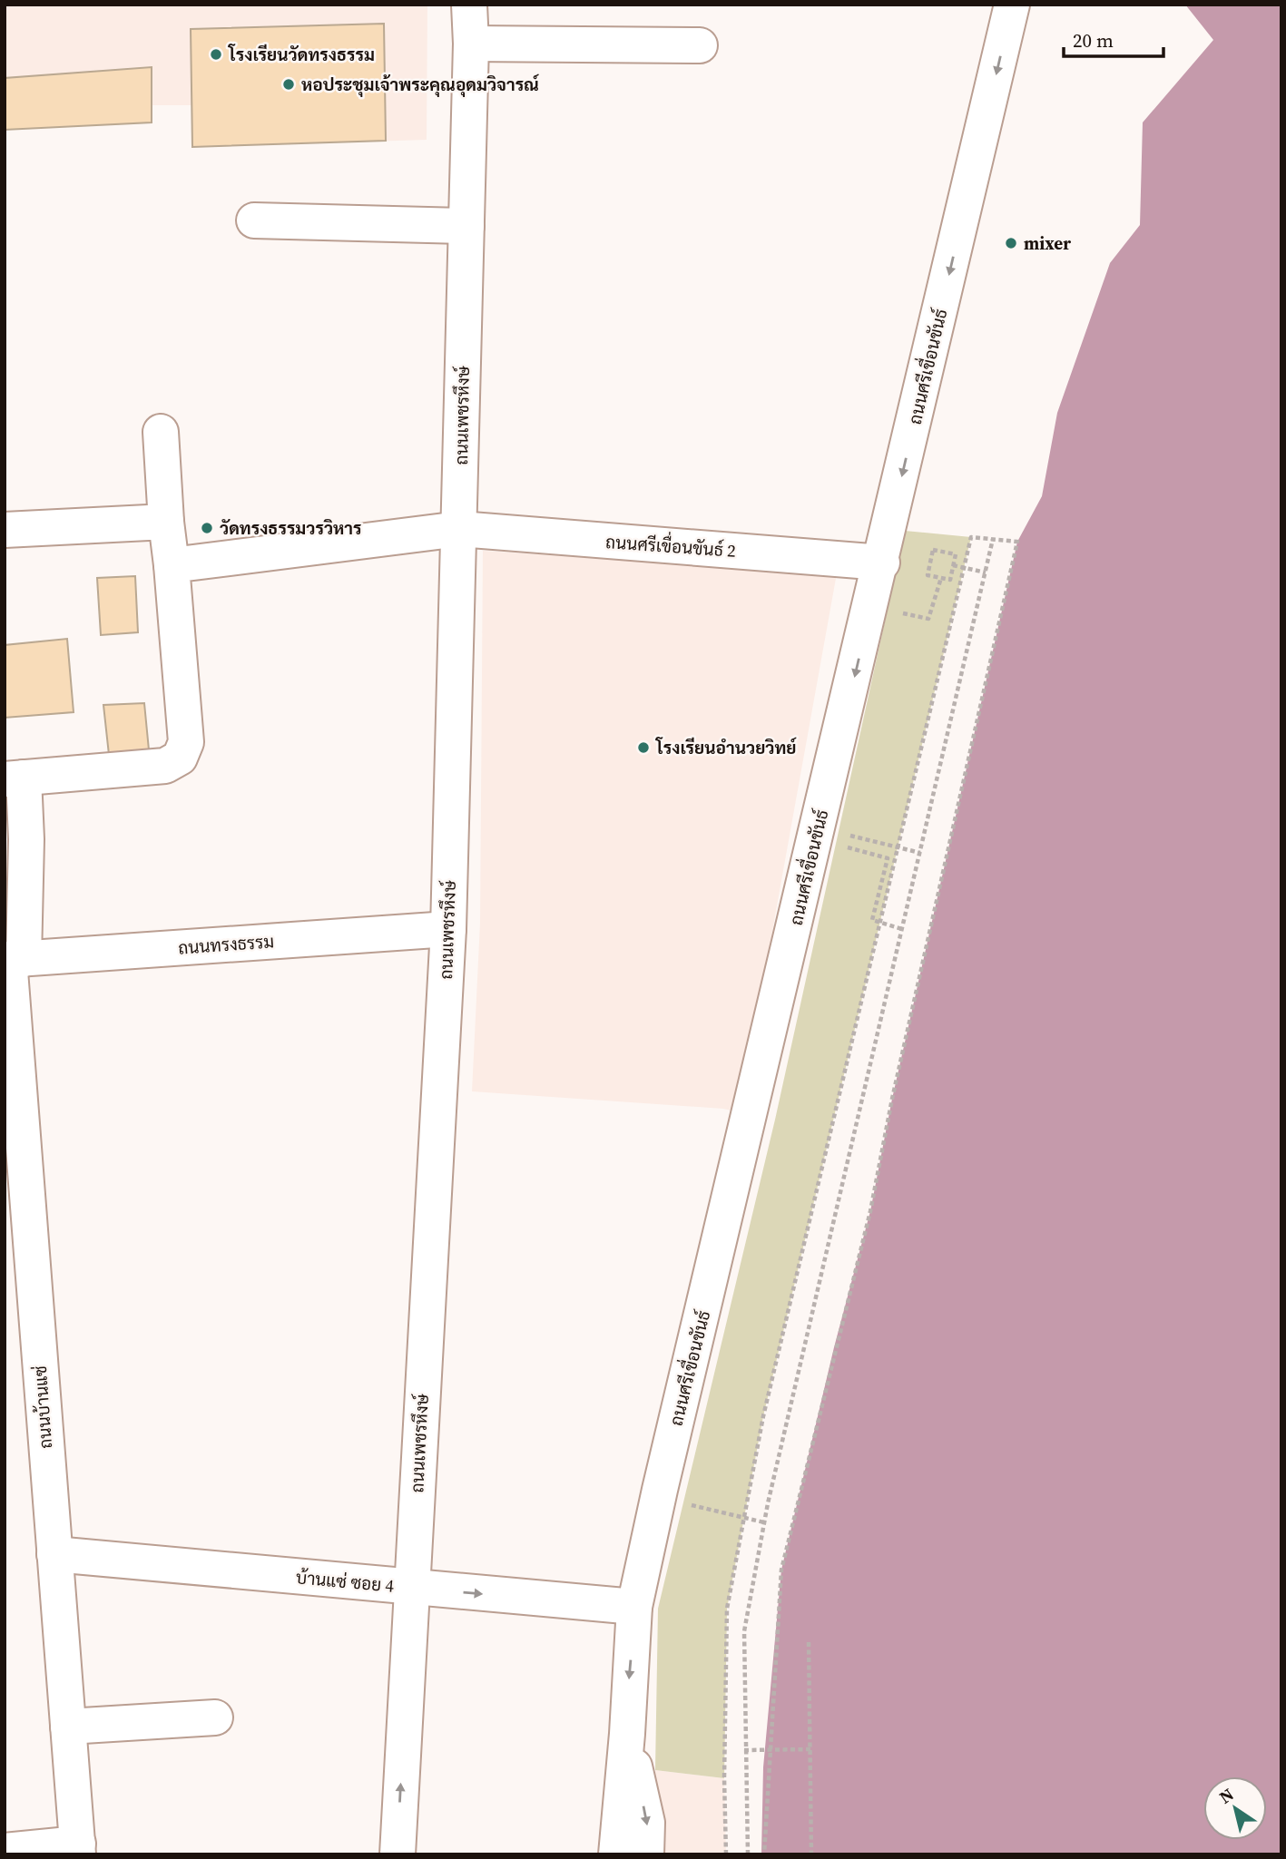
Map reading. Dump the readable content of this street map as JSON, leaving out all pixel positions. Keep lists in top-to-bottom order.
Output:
{
  "streets": {
    "street": [
      "ถนนศรีเขื่อนขันธ์",
      "ถนนเพชรหึงษ์",
      "ถนนศรีเขื่อนขันธ์ 2",
      "ถนนทรงธรรม",
      "ถนนบ้านแซ่",
      "บ้านแซ่ ซอย 4"
    ]
  },
  "crossings": [
    ["ถนนศรีเขื่อนขันธ์", "ถนนศรีเขื่อนขันธ์ 2"],
    ["ถนนศรีเขื่อนขันธ์", "บ้านแซ่ ซอย 4"],
    ["ถนนเพชรหึงษ์", "ถนนศรีเขื่อนขันธ์ 2"],
    ["ถนนเพชรหึงษ์", "ถนนทรงธรรม"],
    ["ถนนเพชรหึงษ์", "บ้านแซ่ ซอย 4"],
    ["ถนนทรงธรรม", "ถนนบ้านแซ่"],
    ["ถนนบ้านแซ่", "บ้านแซ่ ซอย 4"]
  ],
  "one_way": ["ถนนศรีเขื่อนขันธ์", "บ้านแซ่ ซอย 4"],
  "places": [
    "โรงเรียนวัดทรงธรรม",
    "หอประชุมเจ้าพระคุณอุดมวิจารณ์",
    "mixer",
    "วัดทรงธรรมวรวิหาร",
    "โรงเรียนอำนวยวิทย์"
  ],
  "scale_bar": "20 m",
  "north": "top left"
}
